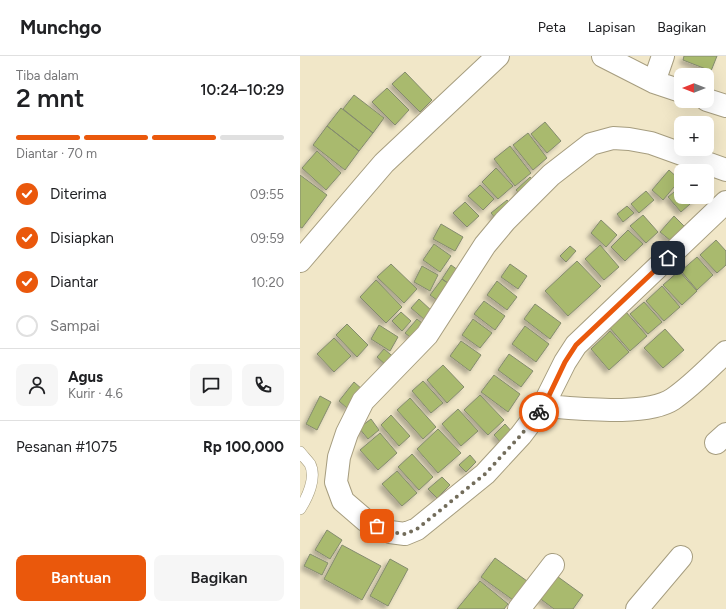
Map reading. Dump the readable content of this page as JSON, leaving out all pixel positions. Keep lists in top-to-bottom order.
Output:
{
  "north": "left",
  "page": {
    "header": "Munchgo",
    "nav": ["Peta", "Lapisan", "Bagikan"],
    "heading": ["2 mnt", "Tiba dalam", "10:24–10:29"],
    "panel": [
      "Agus",
      "Kurir · 4.6",
      "Pesanan #1075",
      "Rp 100,000"
    ],
    "map_buttons": ["+", "−"],
    "bar": "Diantar · 70 m",
    "list": [
      ["Diterima", "09:55"],
      ["Disiapkan", "09:59"],
      ["Diantar", "10:20"],
      "Sampai"
    ],
    "buttons": ["Bantuan", "Bagikan"]
  }
}
